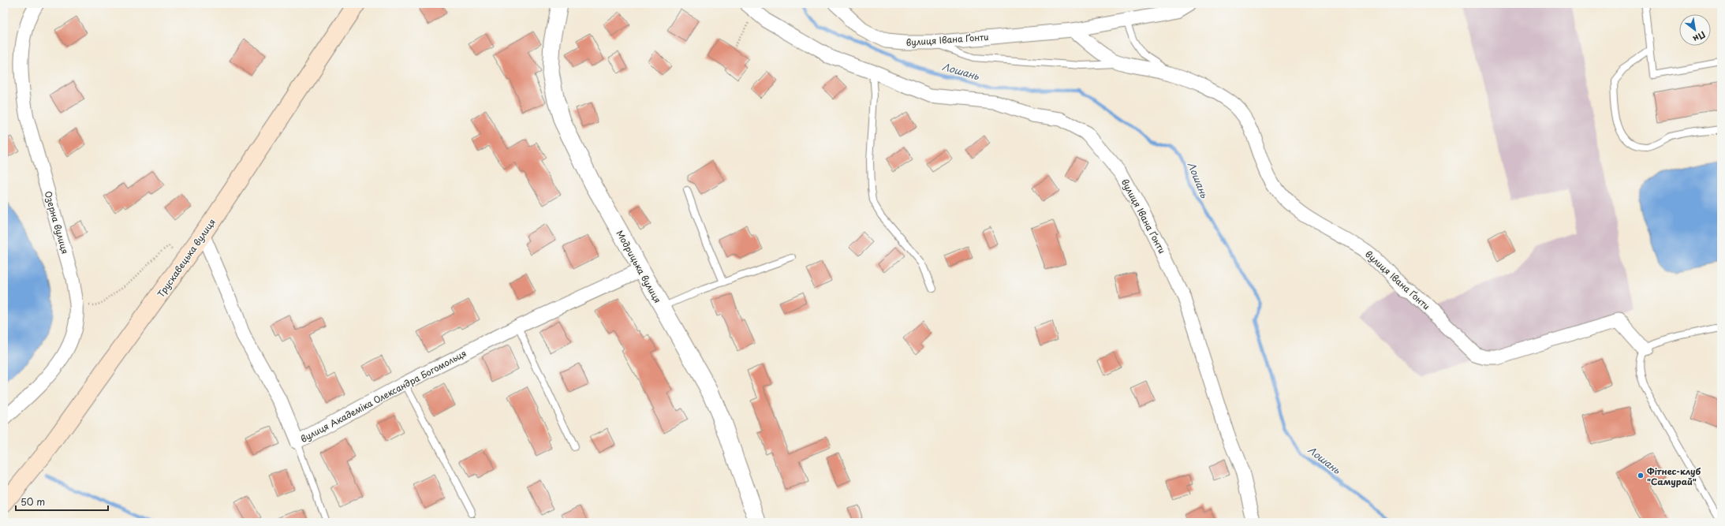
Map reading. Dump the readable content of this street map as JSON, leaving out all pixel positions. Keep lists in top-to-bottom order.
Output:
{
  "streets": {
    "main road": ["Трускавецька вулиця"],
    "street": [
      "вулиця Івана Ґонти",
      "Озерна вулиця",
      "Модрицька вулиця",
      "вулиця Академіка Олександра Богомольця"
    ]
  },
  "crossings": [
    ["Трускавецька вулиця", "вулиця Академіка Олександра Богомольця"],
    ["Модрицька вулиця", "вулиця Академіка Олександра Богомольця"]
  ],
  "water": ["Лошань"],
  "places": ["Фітнес-клуб \"Самурай\""],
  "scale_bar": "50 m",
  "north": "bottom right"
}
